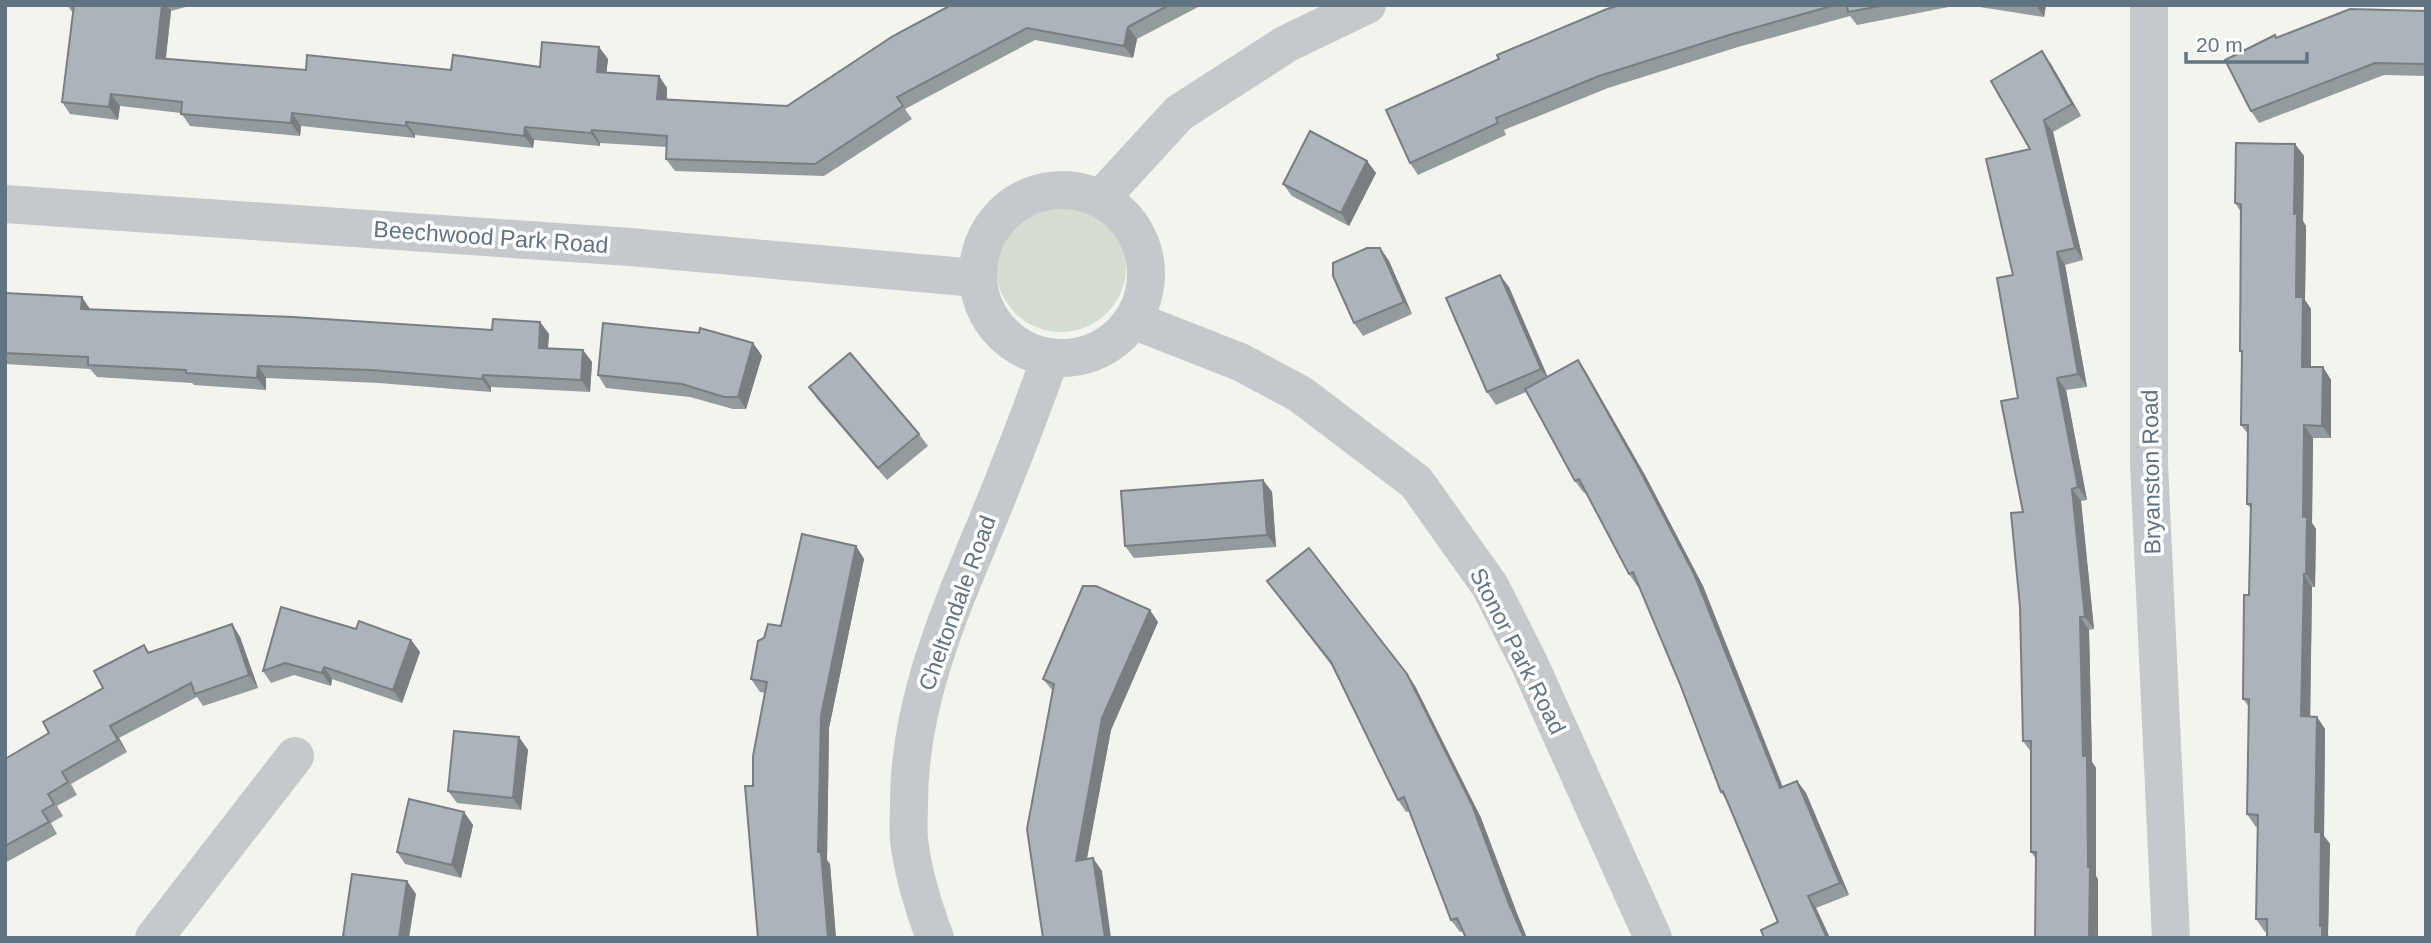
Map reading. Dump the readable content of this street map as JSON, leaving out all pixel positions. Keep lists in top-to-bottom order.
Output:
{
  "streets": {
    "street": [
      "Beechwood Park Road",
      "Bryanston Road",
      "Cheltondale Road",
      "Stonor Park Road"
    ]
  },
  "crossings": [
    ["Beechwood Park Road", "Cheltondale Road"],
    ["Beechwood Park Road", "Stonor Park Road"],
    ["Cheltondale Road", "Stonor Park Road"]
  ],
  "scale_bar": "20 m"
}
